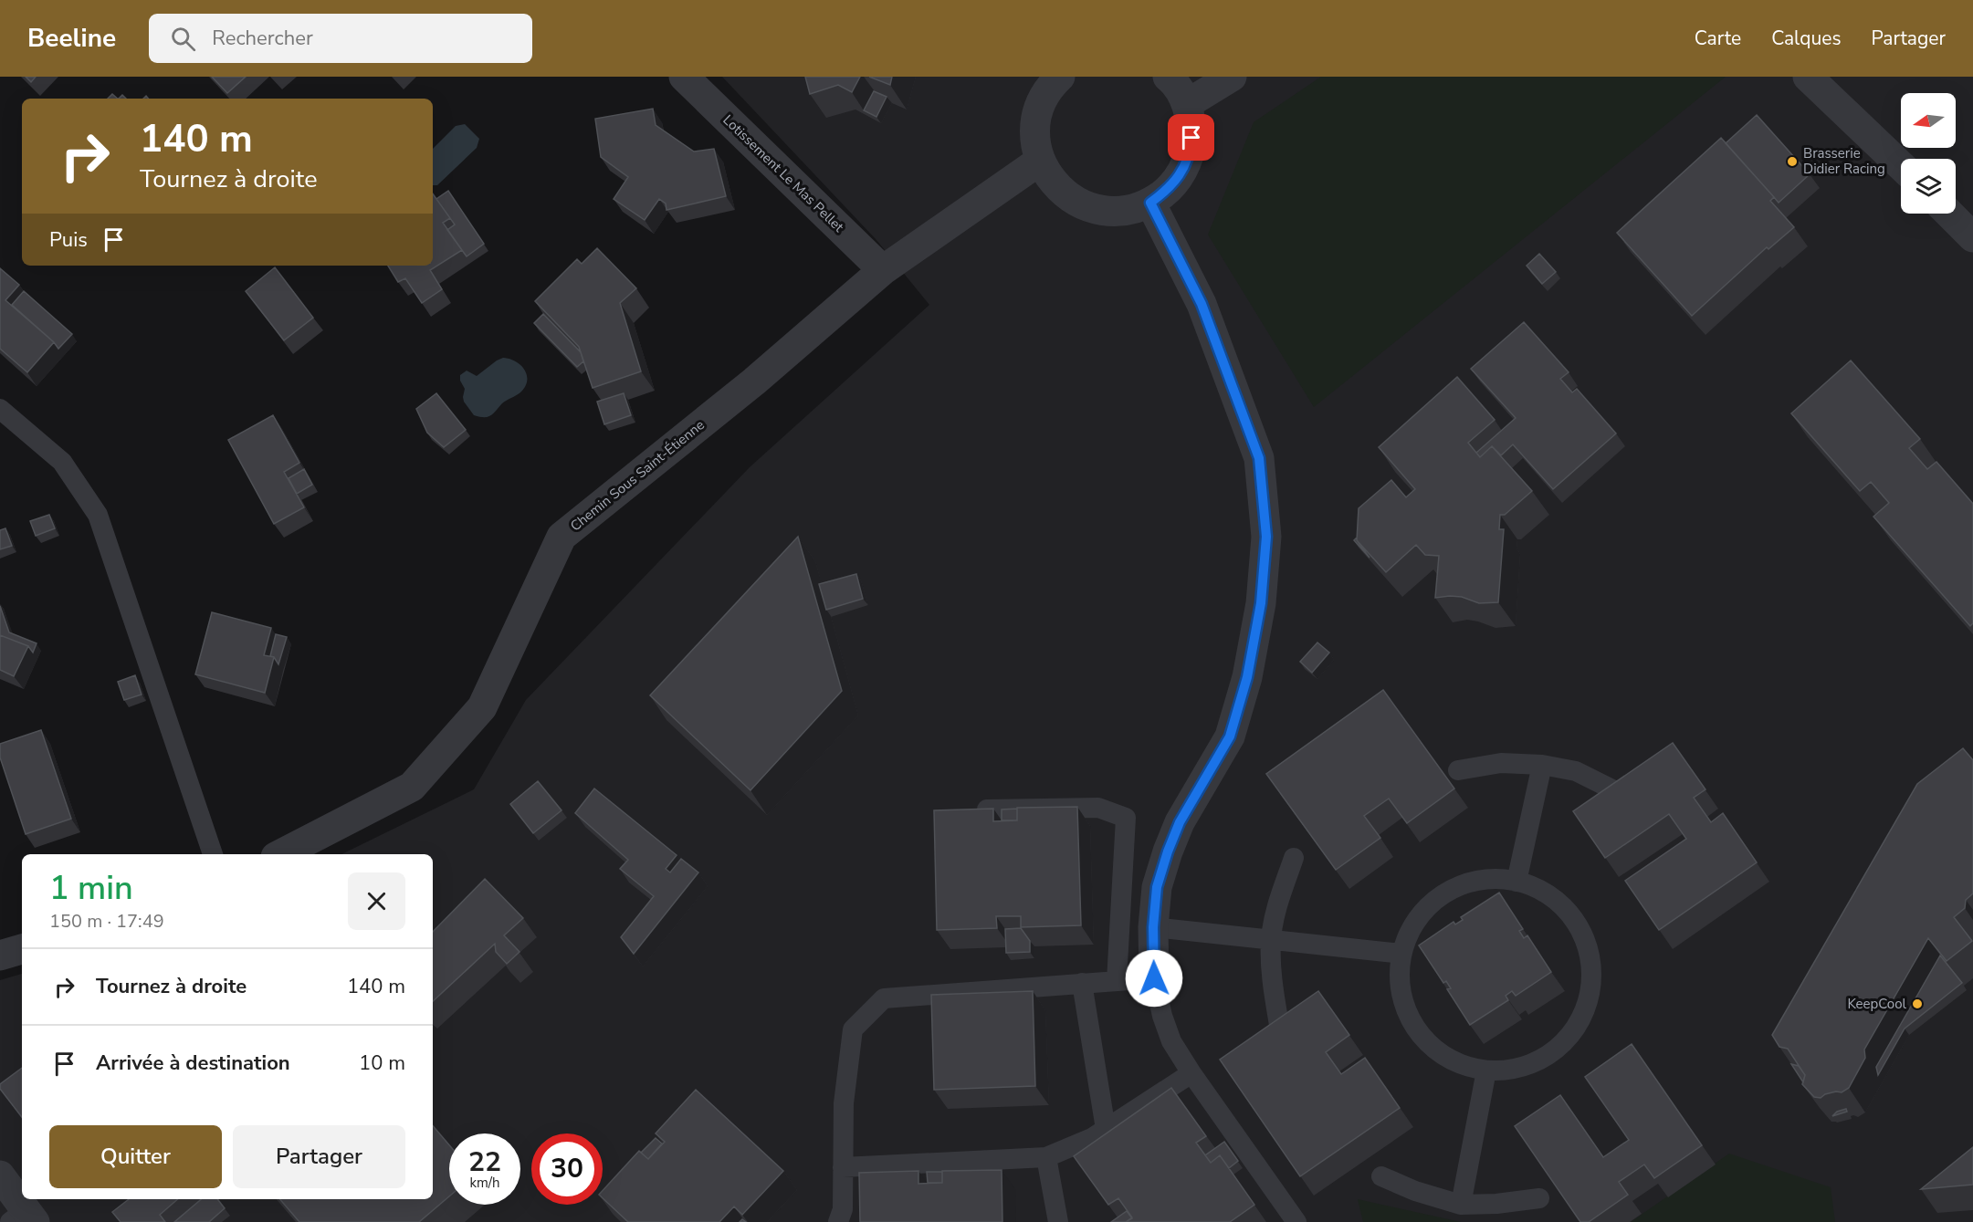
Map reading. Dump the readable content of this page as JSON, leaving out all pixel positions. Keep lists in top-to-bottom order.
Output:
{
  "streets": {
    "street": ["Lotissement Le Mas Pellet", "Chemin Sous Saint-Étienne"]
  },
  "crossings": [
    ["Lotissement Le Mas Pellet", "Chemin Sous Saint-Étienne"]
  ],
  "places": ["Brasserie Didier Racing", "KeepCool"],
  "north": "left",
  "page": {
    "header": "Beeline",
    "search": "Rechercher",
    "nav": ["Carte", "Calques", "Partager"],
    "turn": ["140 m", "Tournez à droite"],
    "then": "Puis",
    "heading": ["1 min", "150 m · 17:49"],
    "list": [
      {
        "name": "Tournez à droite",
        "value": "140 m"
      },
      {
        "name": "Arrivée à destination",
        "value": "10 m"
      }
    ],
    "buttons": ["Quitter", "Partager"],
    "speed": "22 km/h",
    "limit": "30"
  }
}
